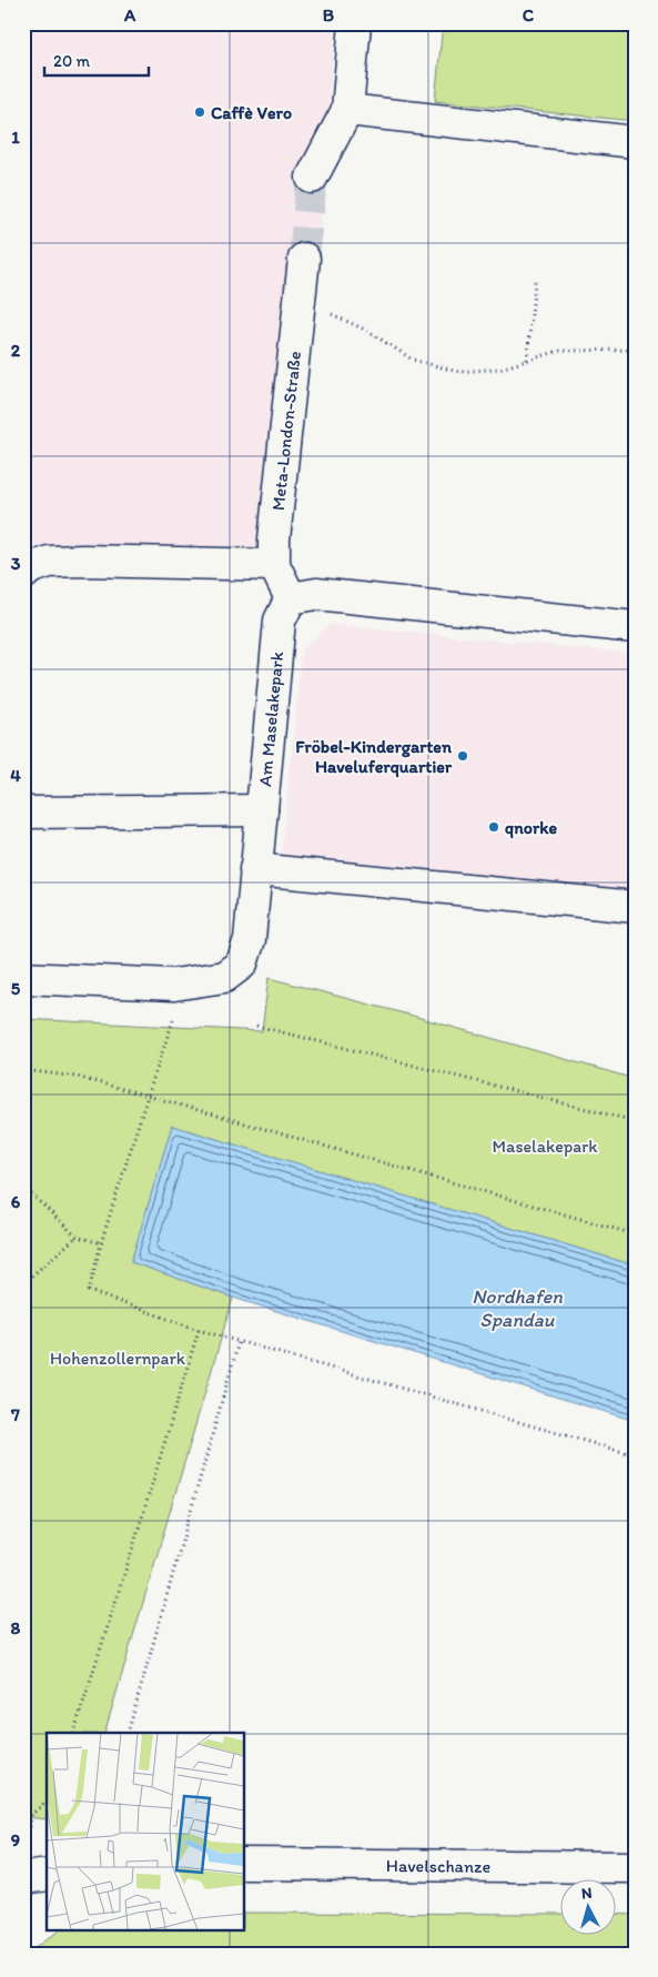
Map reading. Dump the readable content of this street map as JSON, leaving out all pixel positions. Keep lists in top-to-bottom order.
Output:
{
  "streets": {
    "street": ["Meta-London-Straße", "Am Maselakepark", "Havelschanze"]
  },
  "crossings": [
    ["Meta-London-Straße", "Am Maselakepark"]
  ],
  "water": ["Nordhafen Spandau"],
  "parks": ["Maselakepark", "Hohenzollernpark"],
  "places": ["Caffè Vero", "Fröbel-Kindergarten Haveluferquartier", "qnorke"],
  "scale_bar": "20 m",
  "north": "top",
  "grid": {
    "columns": ["A", "B", "C"],
    "rows": [
      "1",
      "2",
      "3",
      "4",
      "5",
      "6",
      "7",
      "8",
      "9"
    ]
  }
}
